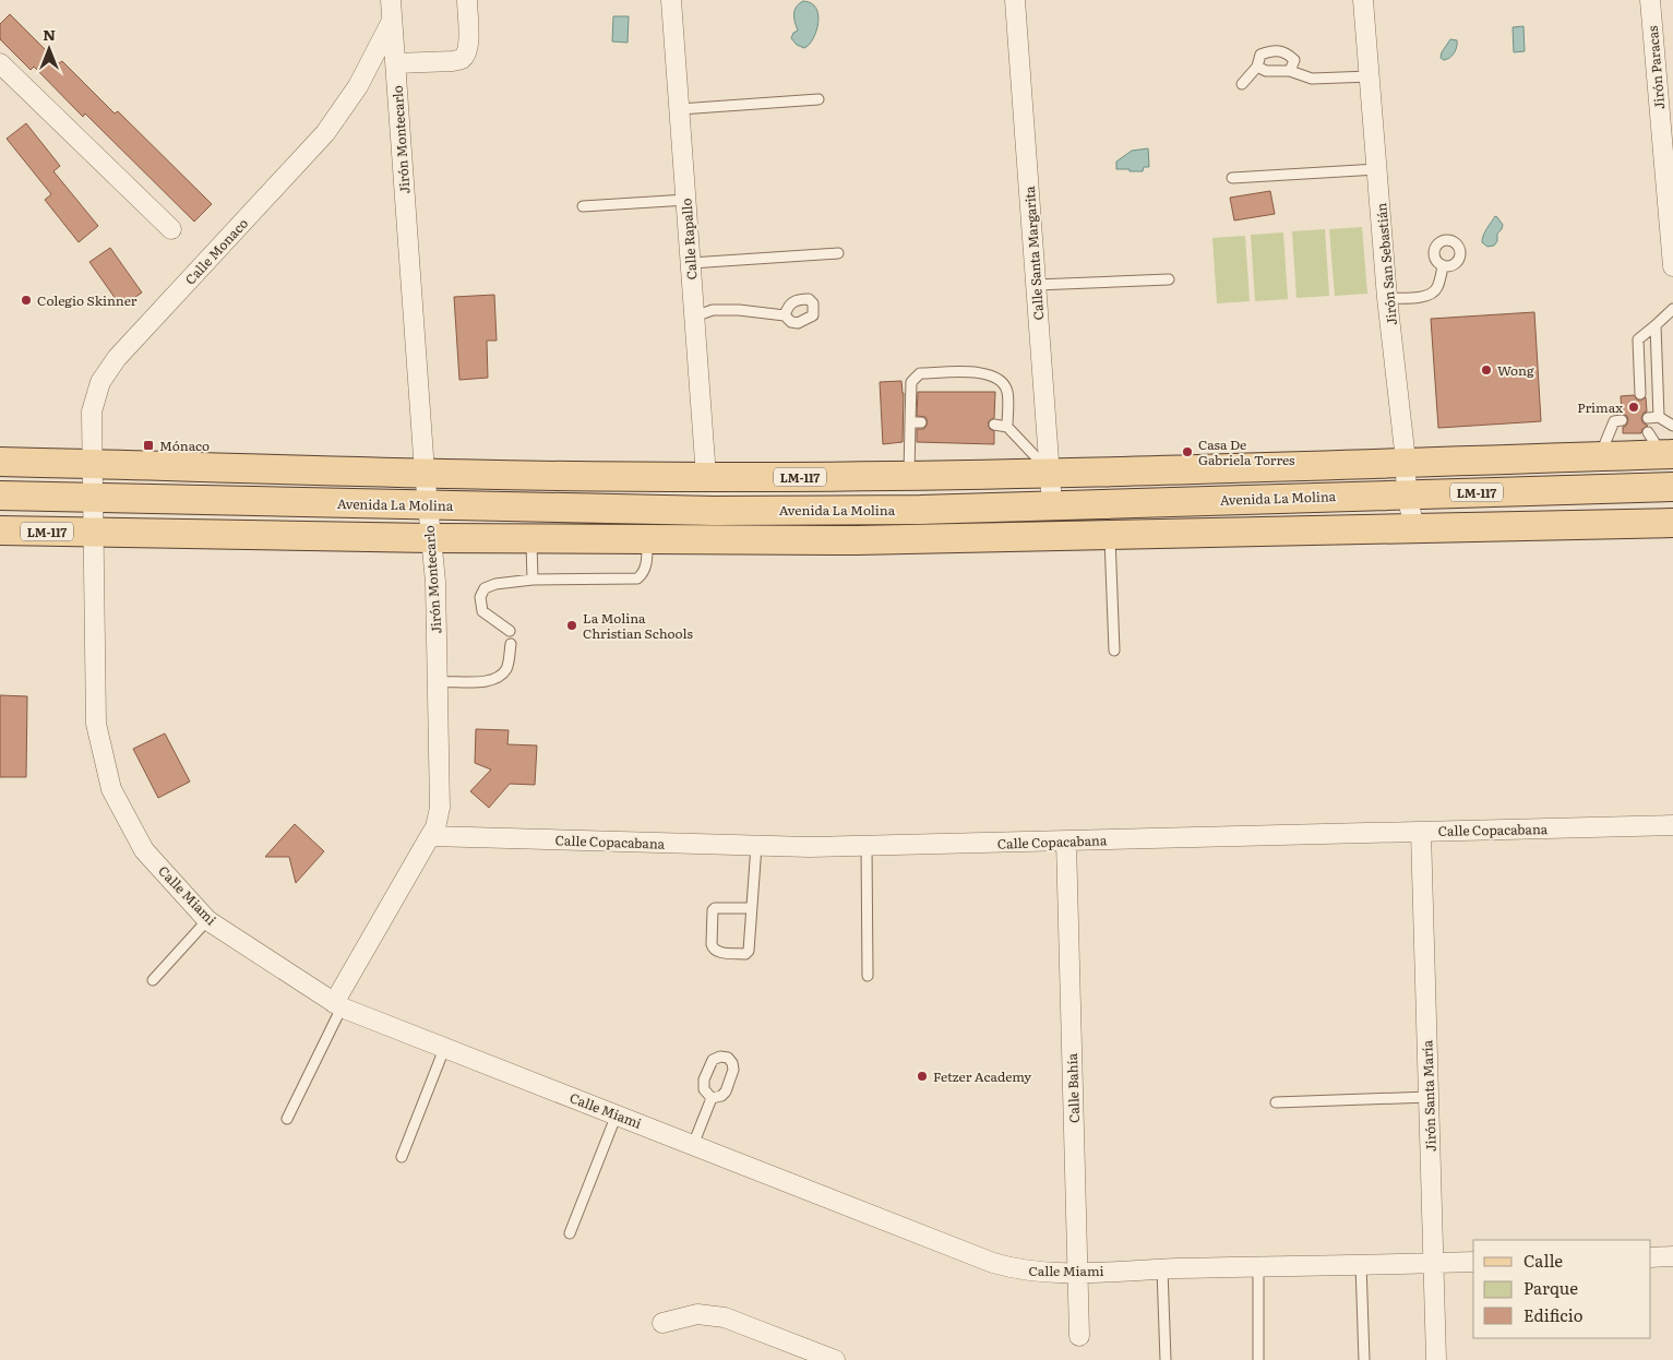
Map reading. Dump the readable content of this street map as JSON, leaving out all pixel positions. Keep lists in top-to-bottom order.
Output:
{
  "streets": {
    "main road": ["LM-117", "Avenida La Molina"],
    "street": [
      "Jirón Paracas",
      "Jirón Montecarlo",
      "Calle Rapallo",
      "Calle Monaco",
      "Calle Santa Margarita",
      "Jirón San Sebastián",
      "Calle Copacabana",
      "Calle Miami",
      "Calle Bahía",
      "Jirón Santa María"
    ]
  },
  "crossings": [
    ["Jirón Montecarlo", "Calle Monaco"],
    ["Jirón Montecarlo", "LM-117"],
    ["Jirón Montecarlo", "Avenida La Molina"],
    ["Jirón Montecarlo", "Calle Copacabana"],
    ["Jirón Montecarlo", "Calle Miami"],
    ["Calle Rapallo", "LM-117"],
    ["Calle Monaco", "LM-117"],
    ["Calle Monaco", "Avenida La Molina"],
    ["Calle Monaco", "Calle Miami"],
    ["Calle Santa Margarita", "LM-117"],
    ["Calle Santa Margarita", "Avenida La Molina"],
    ["Jirón San Sebastián", "LM-117"],
    ["Jirón San Sebastián", "Avenida La Molina"],
    ["LM-117", "Calle Miami"],
    ["Avenida La Molina", "Calle Miami"],
    ["Calle Copacabana", "Calle Bahía"],
    ["Calle Copacabana", "Jirón Santa María"],
    ["Calle Miami", "Calle Bahía"],
    ["Calle Miami", "Jirón Santa María"]
  ],
  "places": {
    "other": [
      "Colegio Skinner",
      "Wong",
      "Primax",
      "Casa De Gabriela Torres",
      "La Molina Christian Schools",
      "Fetzer Academy"
    ],
    "transit": ["Mónaco"]
  },
  "legend": ["Calle", "Parque", "Edificio"],
  "north": "top"
}
